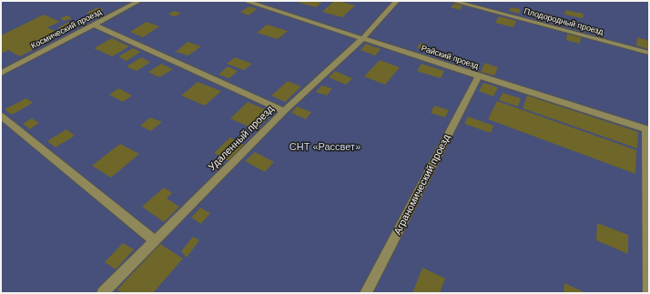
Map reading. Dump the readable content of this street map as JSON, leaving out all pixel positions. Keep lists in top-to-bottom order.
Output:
{
  "streets": {
    "lane": [
      "Плодородный проезд",
      "Космический проезд",
      "Райский проезд",
      "Удаленный проезд",
      "Аграномический проезд"
    ]
  },
  "crossings": [
    ["Райский проезд", "Удаленный проезд"],
    ["Райский проезд", "Аграномический проезд"]
  ],
  "parks": ["СНТ «Рассвет»"]
}
